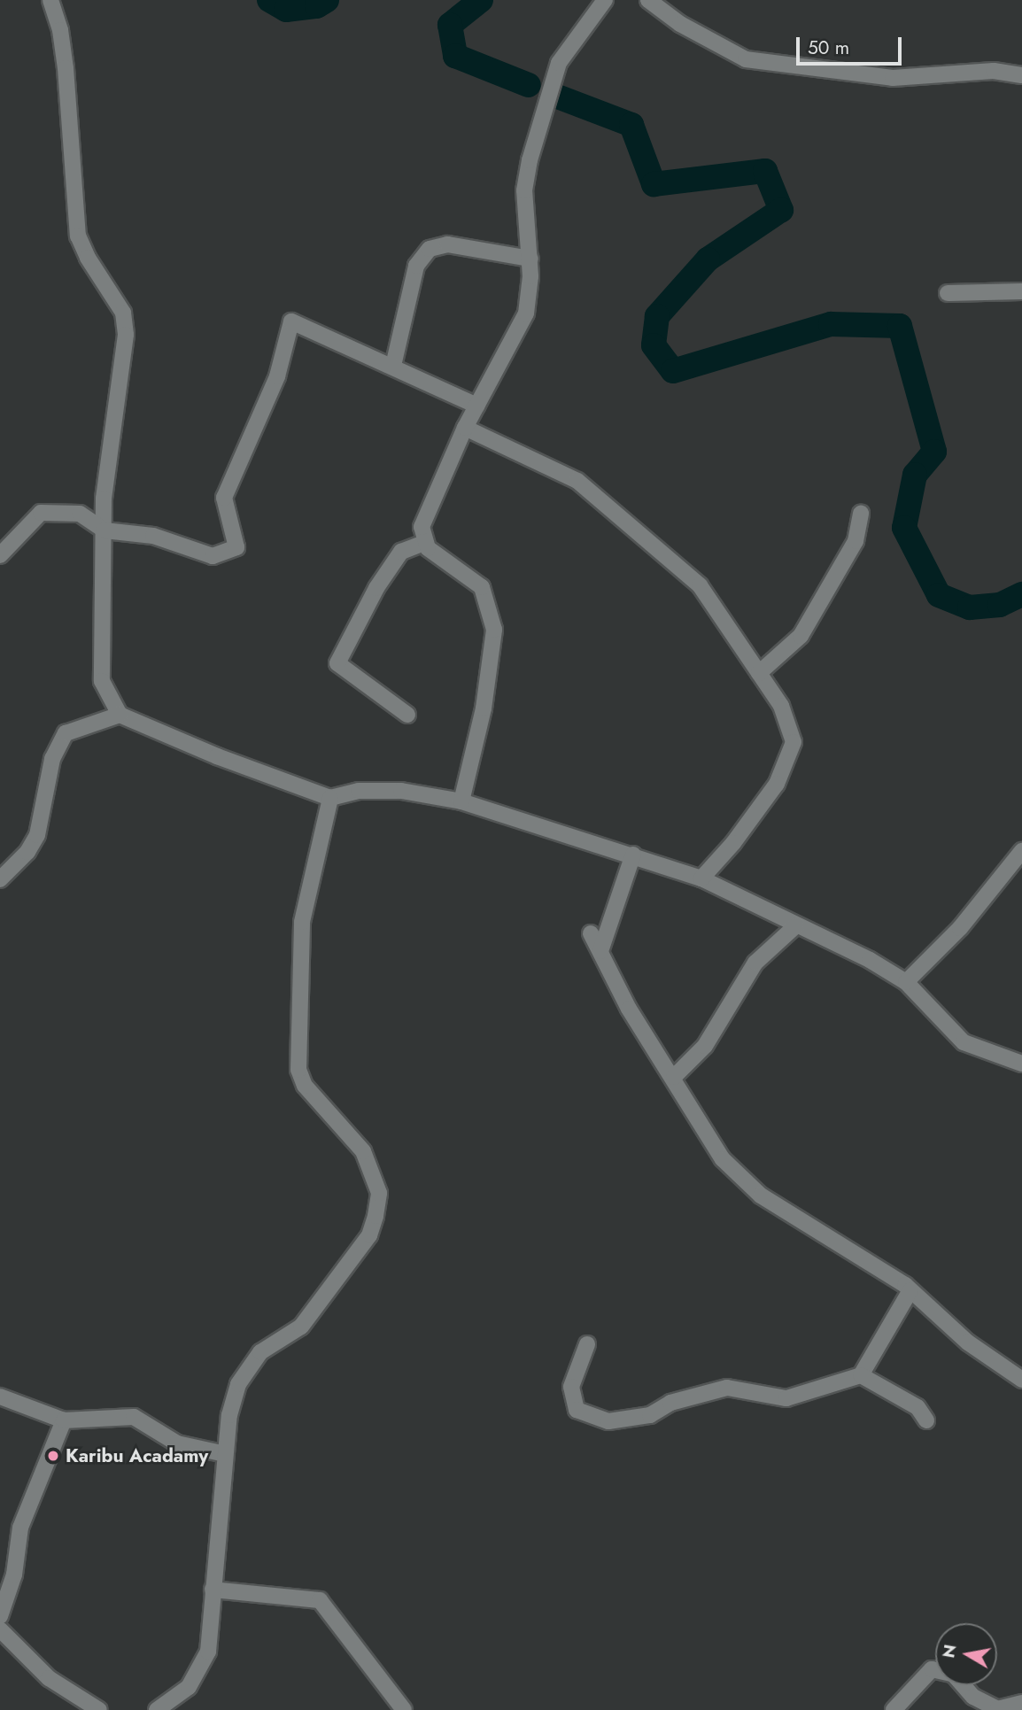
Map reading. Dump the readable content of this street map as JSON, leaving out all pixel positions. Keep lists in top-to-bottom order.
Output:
{
  "places": ["Karibu Acadamy"],
  "scale_bar": "50 m",
  "north": "left"
}
